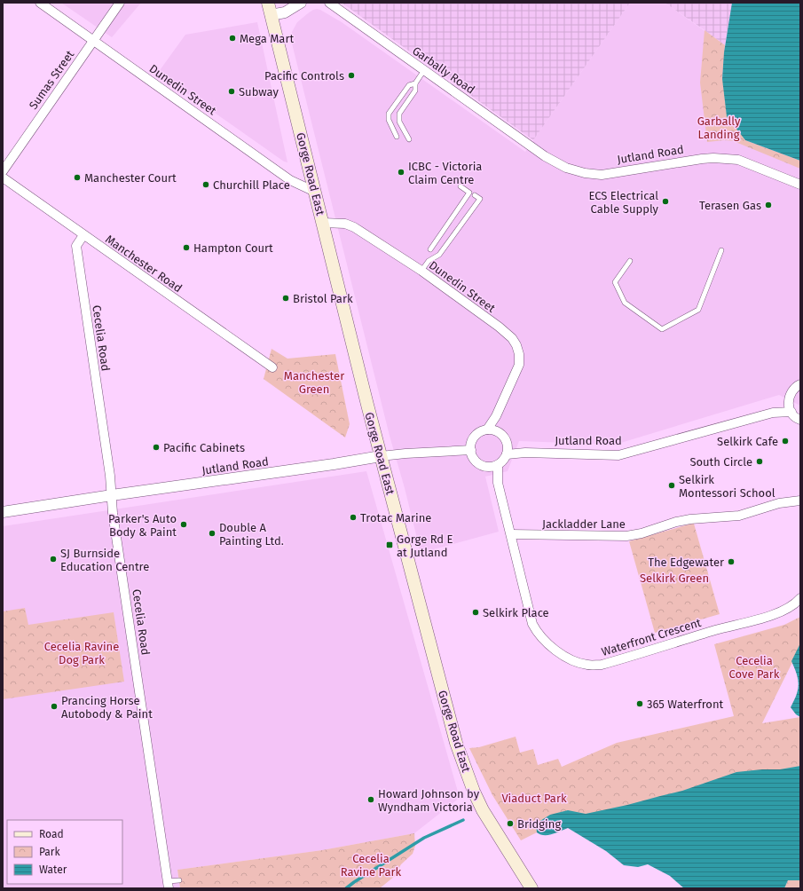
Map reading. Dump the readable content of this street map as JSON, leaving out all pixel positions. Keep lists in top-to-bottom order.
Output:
{
  "streets": {
    "main road": ["Gorge Road East"],
    "street": [
      "Garbally Road",
      "Sumas Street",
      "Dunedin Street",
      "Jutland Road",
      "Manchester Road",
      "Cecelia Road",
      "Jackladder Lane",
      "Waterfront Crescent"
    ]
  },
  "crossings": [
    ["Garbally Road", "Jutland Road"],
    ["Sumas Street", "Dunedin Street"],
    ["Dunedin Street", "Jutland Road"],
    ["Dunedin Street", "Gorge Road East"],
    ["Dunedin Street", "Waterfront Crescent"],
    ["Jutland Road", "Gorge Road East"],
    ["Jutland Road", "Cecelia Road"],
    ["Jutland Road", "Waterfront Crescent"],
    ["Manchester Road", "Cecelia Road"],
    ["Jackladder Lane", "Waterfront Crescent"]
  ],
  "parks": [
    "Garbally Landing",
    "Manchester Green",
    "Selkirk Green",
    "Cecelia Ravine Dog Park",
    "Cecelia Cove Park",
    "Viaduct Park",
    "Cecelia Ravine Park"
  ],
  "places": {
    "other": [
      "Mega Mart",
      "Pacific Controls",
      "Subway",
      "ICBC - Victoria Claim Centre",
      "Manchester Court",
      "Churchill Place",
      "ECS Electrical Cable Supply",
      "Terasen Gas",
      "Hampton Court",
      "Bristol Park",
      "Selkirk Cafe",
      "Pacific Cabinets",
      "South Circle",
      "Selkirk Montessori School",
      "Trotac Marine",
      "Parker's Auto Body & Paint",
      "Double A Painting Ltd.",
      "SJ Burnside Education Centre",
      "The Edgewater",
      "Selkirk Place",
      "365 Waterfront",
      "Prancing Horse Autobody & Paint",
      "Howard Johnson by Wyndham Victoria",
      "Bridging"
    ],
    "transit": ["Gorge Rd E at Jutland"]
  },
  "legend": ["Road", "Park", "Water"]
}
